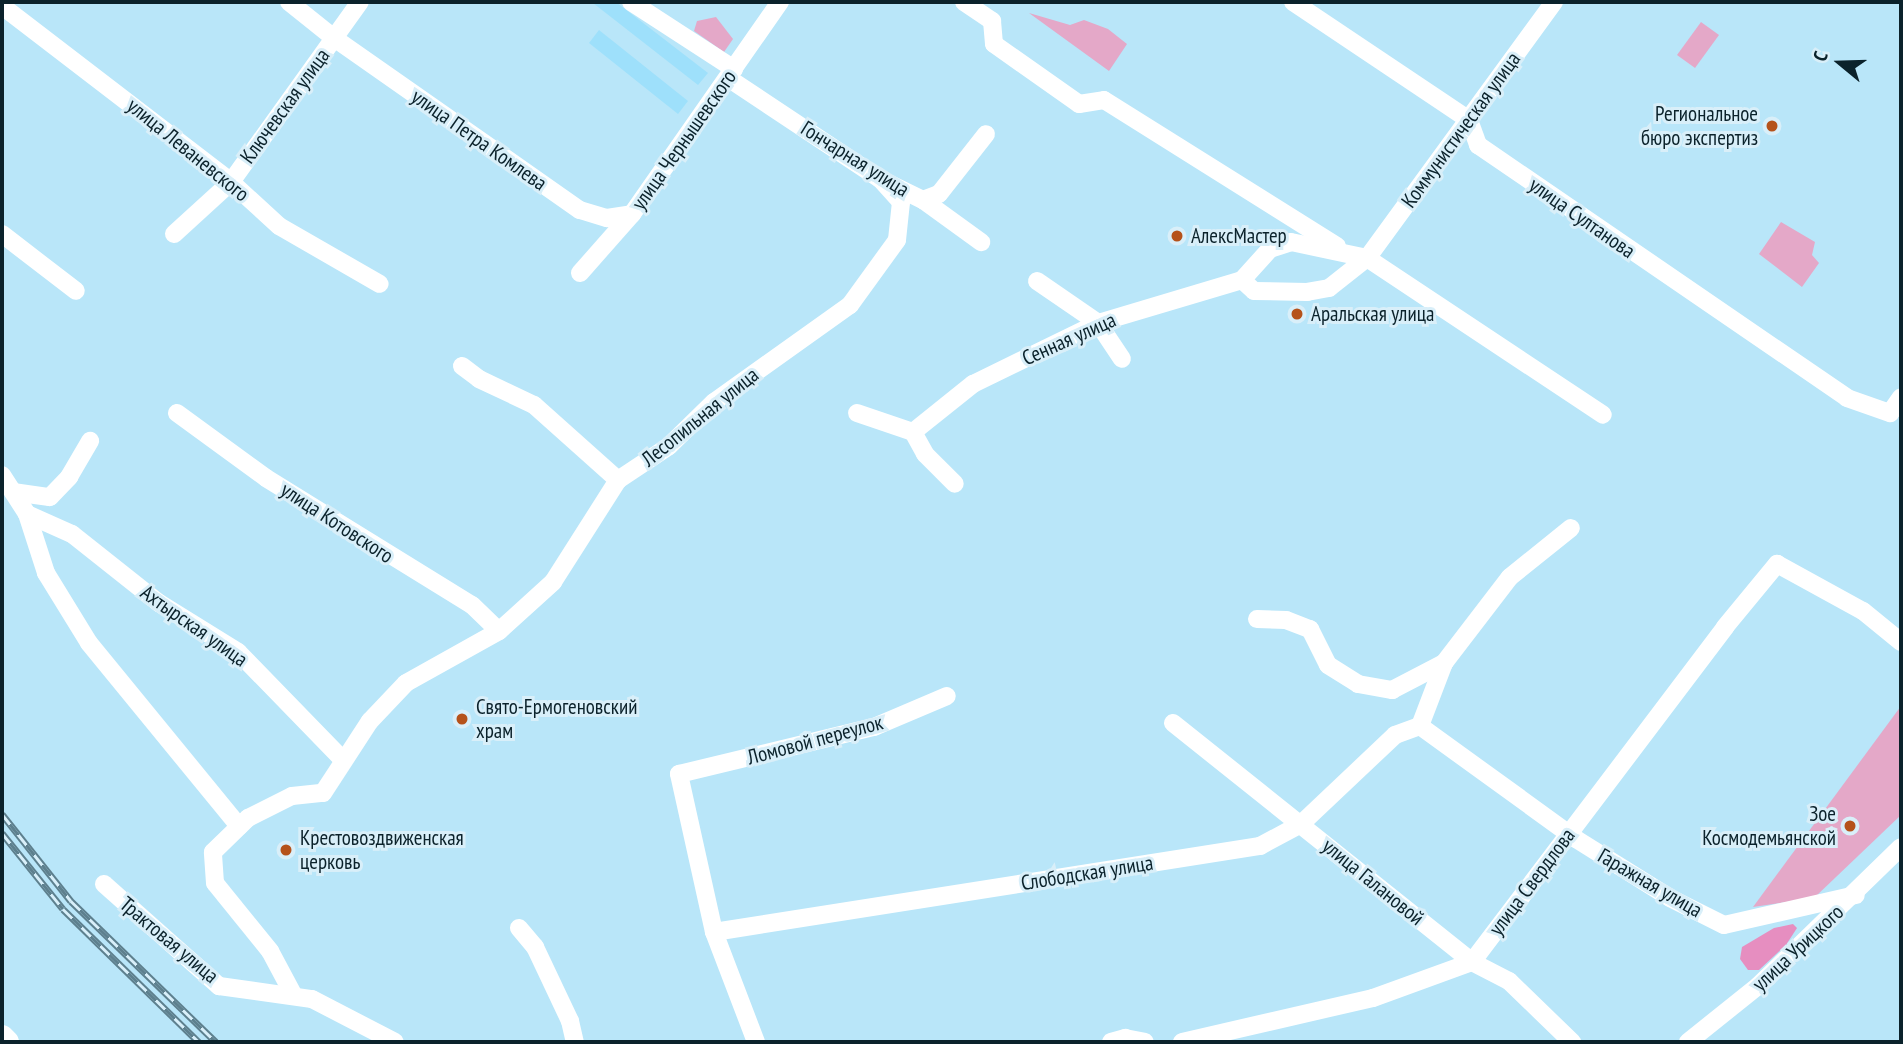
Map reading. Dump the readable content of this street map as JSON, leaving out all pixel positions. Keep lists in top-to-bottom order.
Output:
{
  "streets": {
    "street": [
      "Ключевская улица",
      "Коммунистическая улица",
      "улица Петра Комлева",
      "улица Чернышевского",
      "улица Леваневского",
      "Гончарная улица",
      "улица Султанова",
      "Сенная улица",
      "Лесопильная улица",
      "улица Котовского",
      "Ахтырская улица",
      "Ломовой переулок",
      "Слободская улица",
      "улица Галановой",
      "улица Свердлова",
      "Гаражная улица",
      "Трактовая улица",
      "улица Урицкого"
    ]
  },
  "crossings": [
    ["Ключевская улица", "улица Петра Комлева"],
    ["Ключевская улица", "улица Леваневского"],
    ["Коммунистическая улица", "улица Султанова"],
    ["улица Петра Комлева", "улица Чернышевского"],
    ["улица Чернышевского", "Гончарная улица"],
    ["Гончарная улица", "Лесопильная улица"],
    ["Лесопильная улица", "улица Котовского"],
    ["Лесопильная улица", "Ахтырская улица"],
    ["Лесопильная улица", "Трактовая улица"],
    ["Ломовой переулок", "Слободская улица"],
    ["Слободская улица", "улица Галановой"],
    ["Слободская улица", "Гаражная улица"],
    ["улица Галановой", "улица Свердлова"],
    ["улица Свердлова", "Гаражная улица"],
    ["Гаражная улица", "улица Урицкого"]
  ],
  "places": [
    "Региональное бюро экспертиз",
    "АлексМастер",
    "Аральская улица",
    "Свято-Ермогеновский храм",
    "Зое Космодемьянской",
    "Крестовоздвиженская церковь"
  ],
  "north": "left"
}
